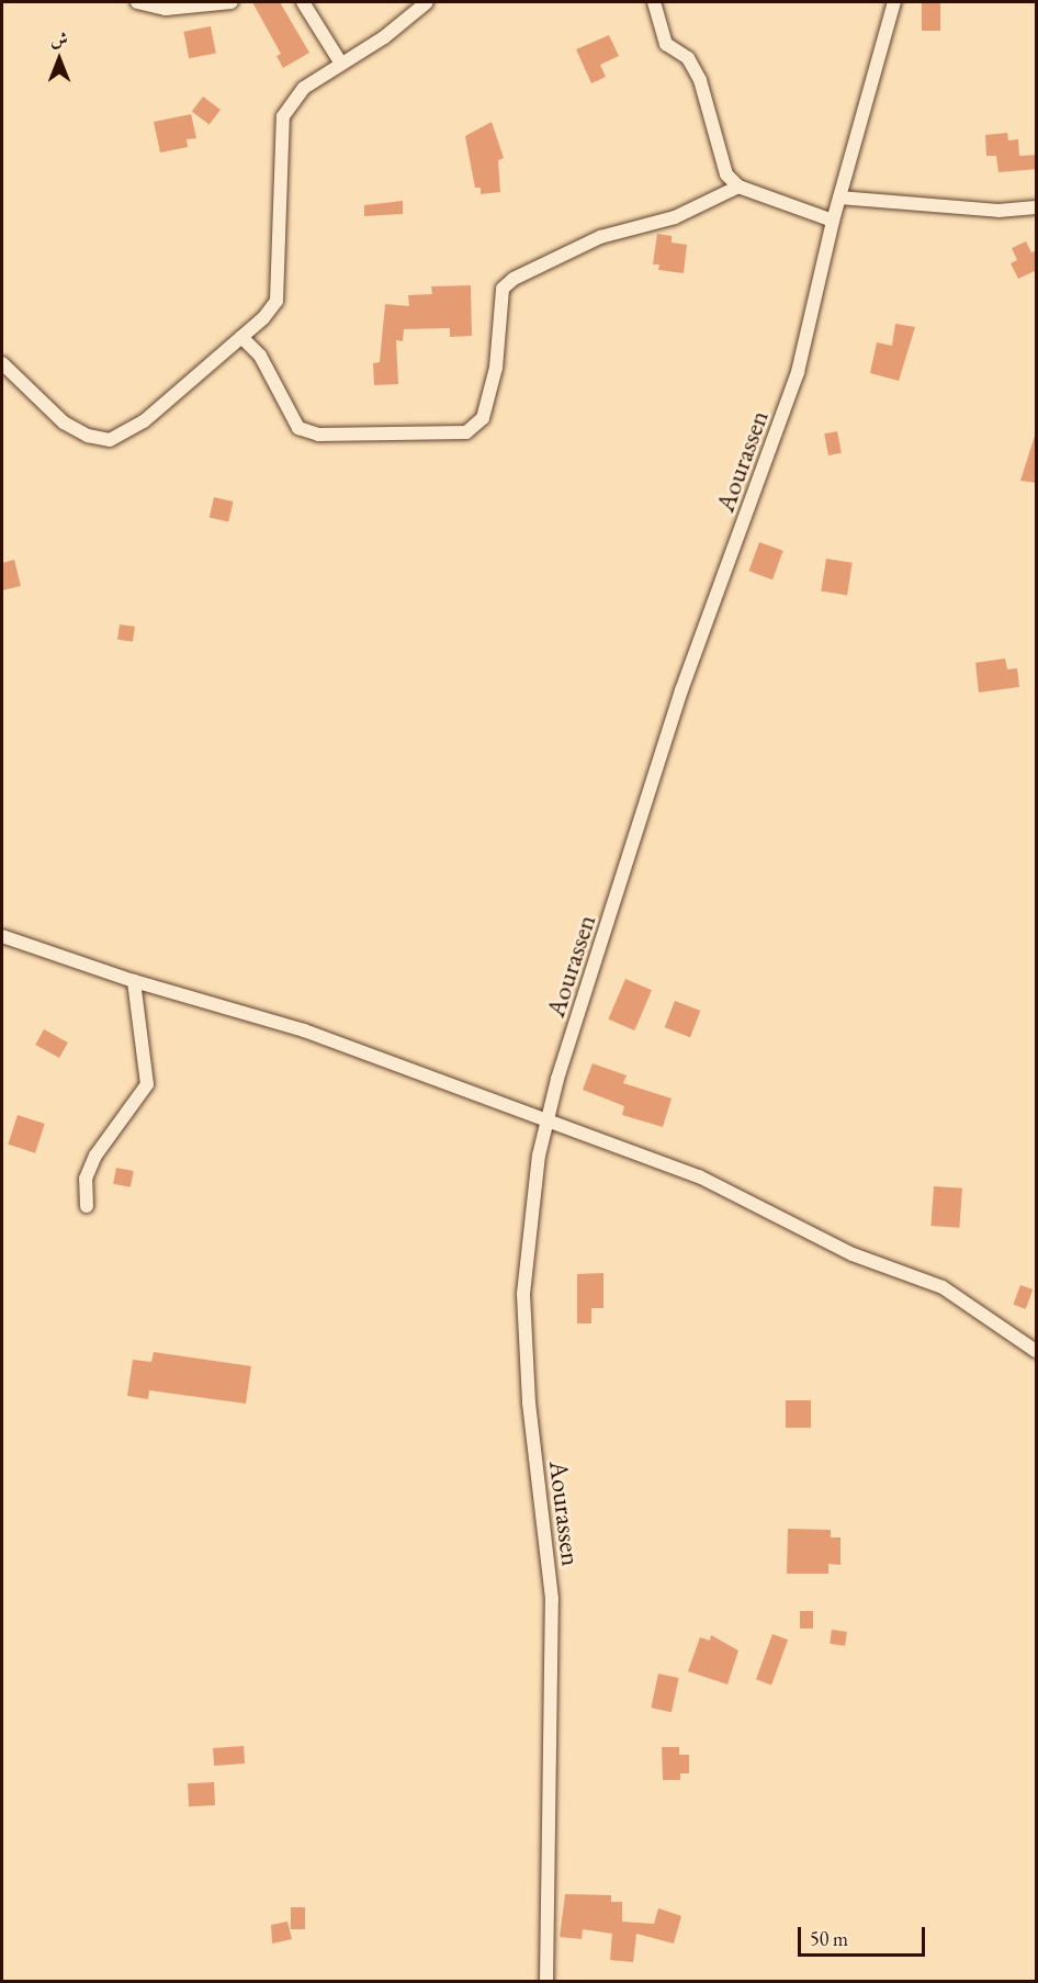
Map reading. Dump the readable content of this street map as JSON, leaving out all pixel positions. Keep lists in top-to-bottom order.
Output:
{
  "streets": {
    "street": ["Aourassen"]
  },
  "scale_bar": "50 m",
  "north": "top"
}
